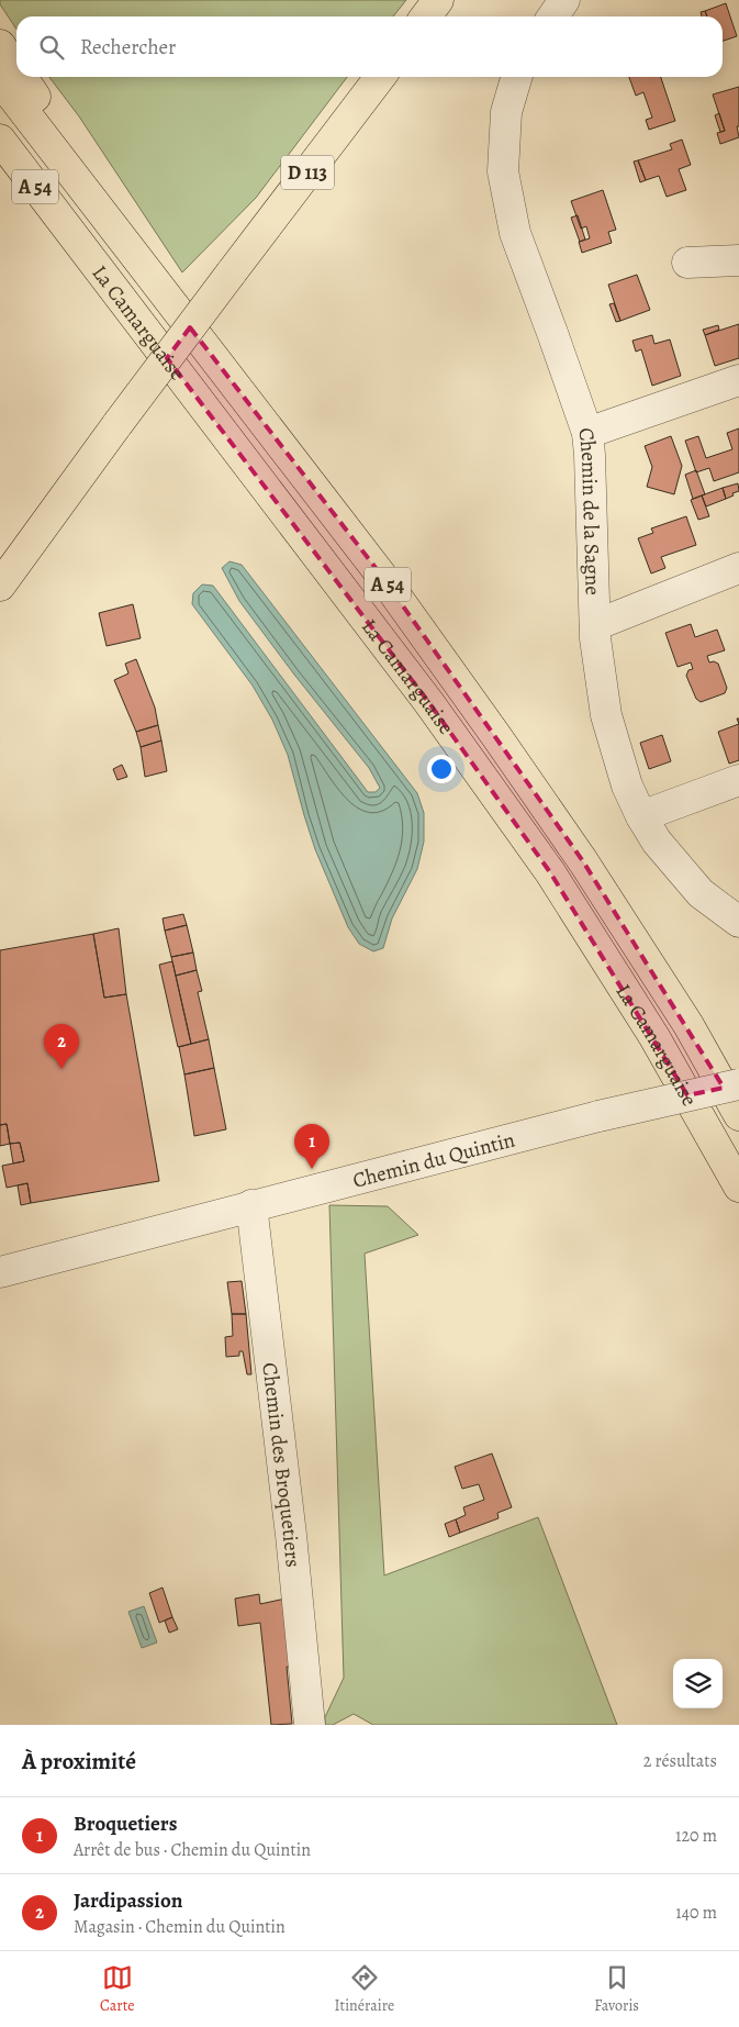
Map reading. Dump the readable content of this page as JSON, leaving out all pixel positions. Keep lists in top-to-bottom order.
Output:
{
  "streets": {
    "main road": ["D 113", "A 54", "La Camarguaise"],
    "street": ["Chemin de la Sagne", "Chemin du Quintin", "Chemin des Broquetiers"]
  },
  "crossings": [
    ["Chemin du Quintin", "Chemin des Broquetiers"]
  ],
  "page": {
    "search": "Rechercher",
    "pins": ["2", "1"],
    "heading": ["À proximité", "2 résultats"],
    "list": [
      {
        "mark": "1",
        "name": "Broquetiers",
        "note": "Arrêt de bus · Chemin du Quintin",
        "value": "120 m"
      },
      {
        "mark": "2",
        "name": "Jardipassion",
        "note": "Magasin · Chemin du Quintin",
        "value": "140 m"
      }
    ],
    "nav": ["Carte", "Itinéraire", "Favoris"]
  }
}
